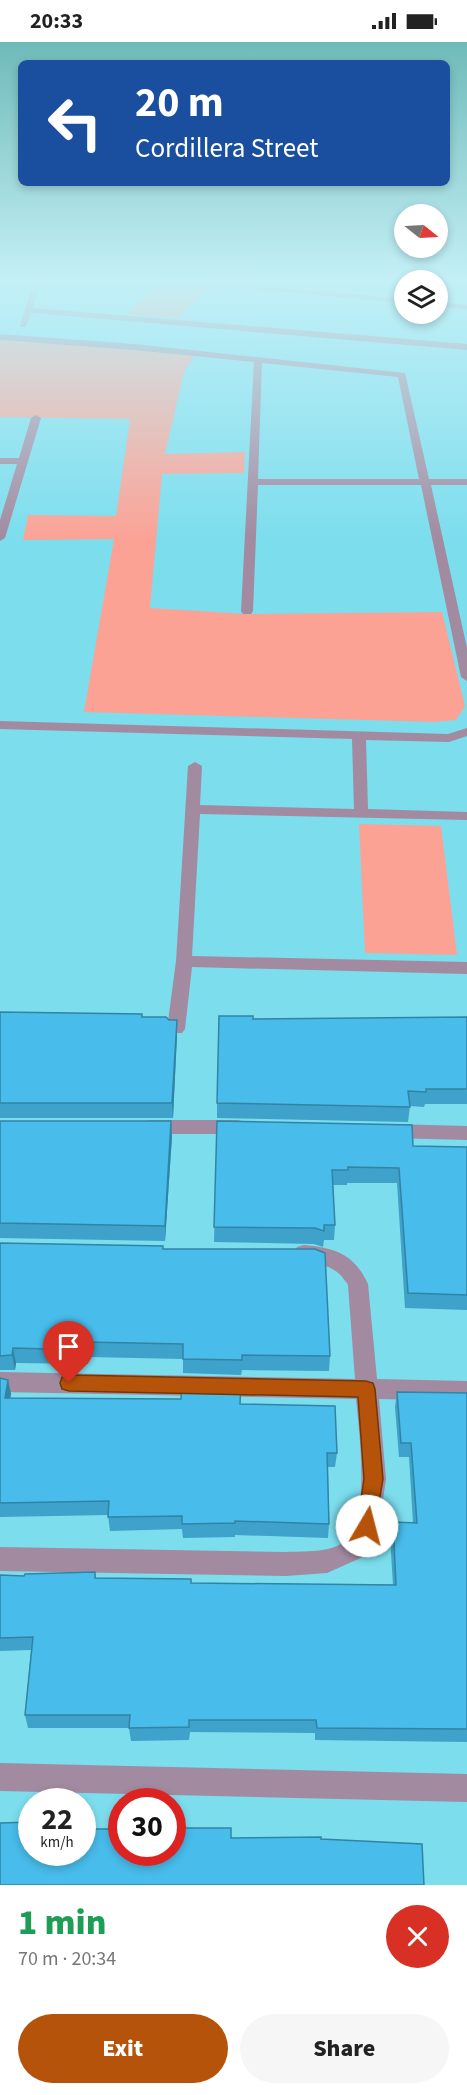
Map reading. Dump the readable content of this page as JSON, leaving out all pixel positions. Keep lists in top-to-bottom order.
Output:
{
  "north": "right",
  "page": {
    "status": "20:33",
    "turn": ["20 m", "Cordillera Street"],
    "speed": "22 km/h",
    "limit": "30",
    "heading": ["1 min", "70 m · 20:34"],
    "buttons": ["Exit", "Share"]
  }
}
